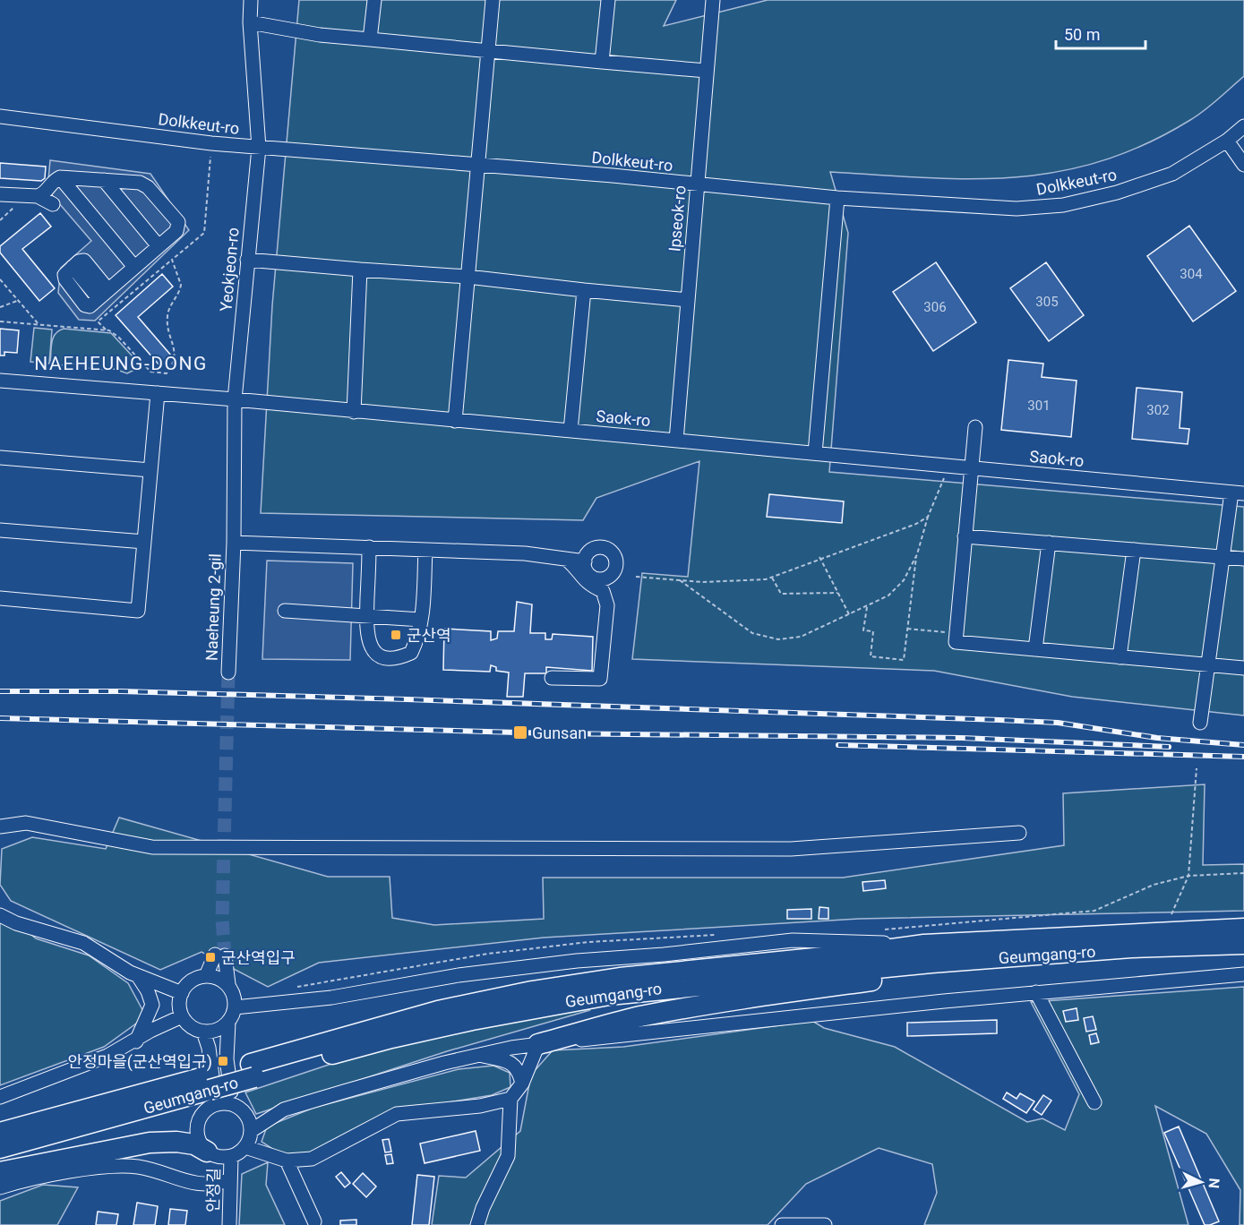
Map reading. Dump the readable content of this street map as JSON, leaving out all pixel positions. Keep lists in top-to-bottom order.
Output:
{
  "streets": {
    "highway": ["Geumgang-ro"],
    "street": [
      "Dolkkeut-ro",
      "Ipseok-ro",
      "Yeokjeon-ro",
      "Saok-ro",
      "Naeheung 2-gil",
      "안정길"
    ]
  },
  "crossings": [
    ["Dolkkeut-ro", "Ipseok-ro"],
    ["Dolkkeut-ro", "Yeokjeon-ro"],
    ["Ipseok-ro", "Saok-ro"],
    ["Yeokjeon-ro", "Saok-ro"],
    ["Yeokjeon-ro", "Naeheung 2-gil"],
    ["Geumgang-ro", "안정길"]
  ],
  "districts": ["NAEHEUNG-DONG"],
  "places": {
    "transit": [
      "군산역",
      "Gunsan",
      "군산역입구",
      "안정마을(군산역입구)"
    ]
  },
  "house_numbers": [
    "304",
    "305",
    "306",
    "301",
    "302"
  ],
  "scale_bar": "50 m",
  "north": "right"
}
